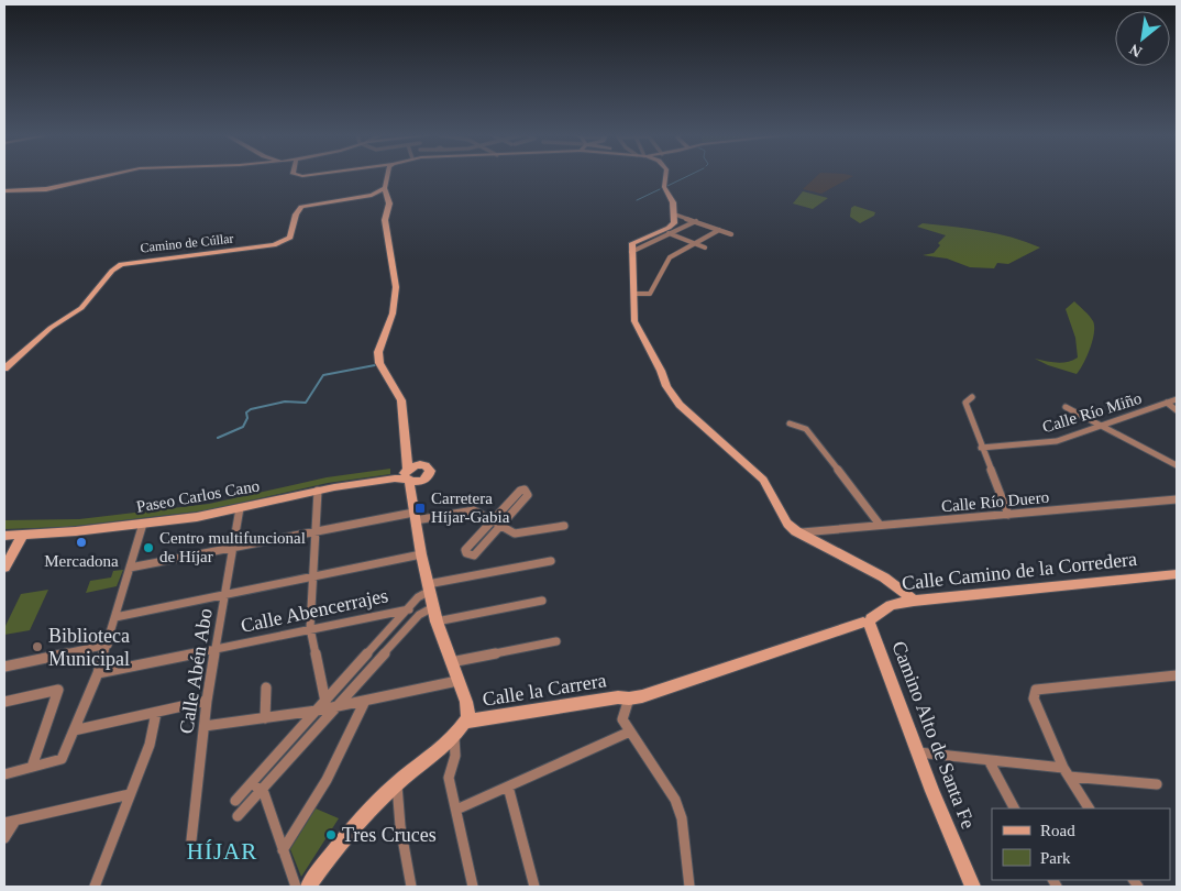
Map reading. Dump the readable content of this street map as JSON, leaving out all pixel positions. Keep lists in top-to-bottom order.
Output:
{
  "streets": {
    "street": [
      "Camino de Cúllar",
      "Calle Río Miño",
      "Paseo Carlos Cano",
      "Calle Río Duero",
      "Calle Camino de la Corredera",
      "Calle Abencerrajes",
      "Calle Abén Abo",
      "Calle la Carrera",
      "Camino Alto de Santa Fe"
    ]
  },
  "crossings": [
    ["Paseo Carlos Cano", "Calle Abén Abo"],
    ["Calle Camino de la Corredera", "Calle la Carrera"],
    ["Calle Camino de la Corredera", "Camino Alto de Santa Fe"],
    ["Calle Abencerrajes", "Calle Abén Abo"]
  ],
  "districts": ["HÍJAR"],
  "places": {
    "transit": ["Carretera Híjar-Gabia"],
    "other": [
      "Mercadona",
      "Centro multifuncional de Híjar",
      "Biblioteca Municipal",
      "Tres Cruces"
    ]
  },
  "legend": ["Road", "Park"],
  "north": "bottom left"
}
